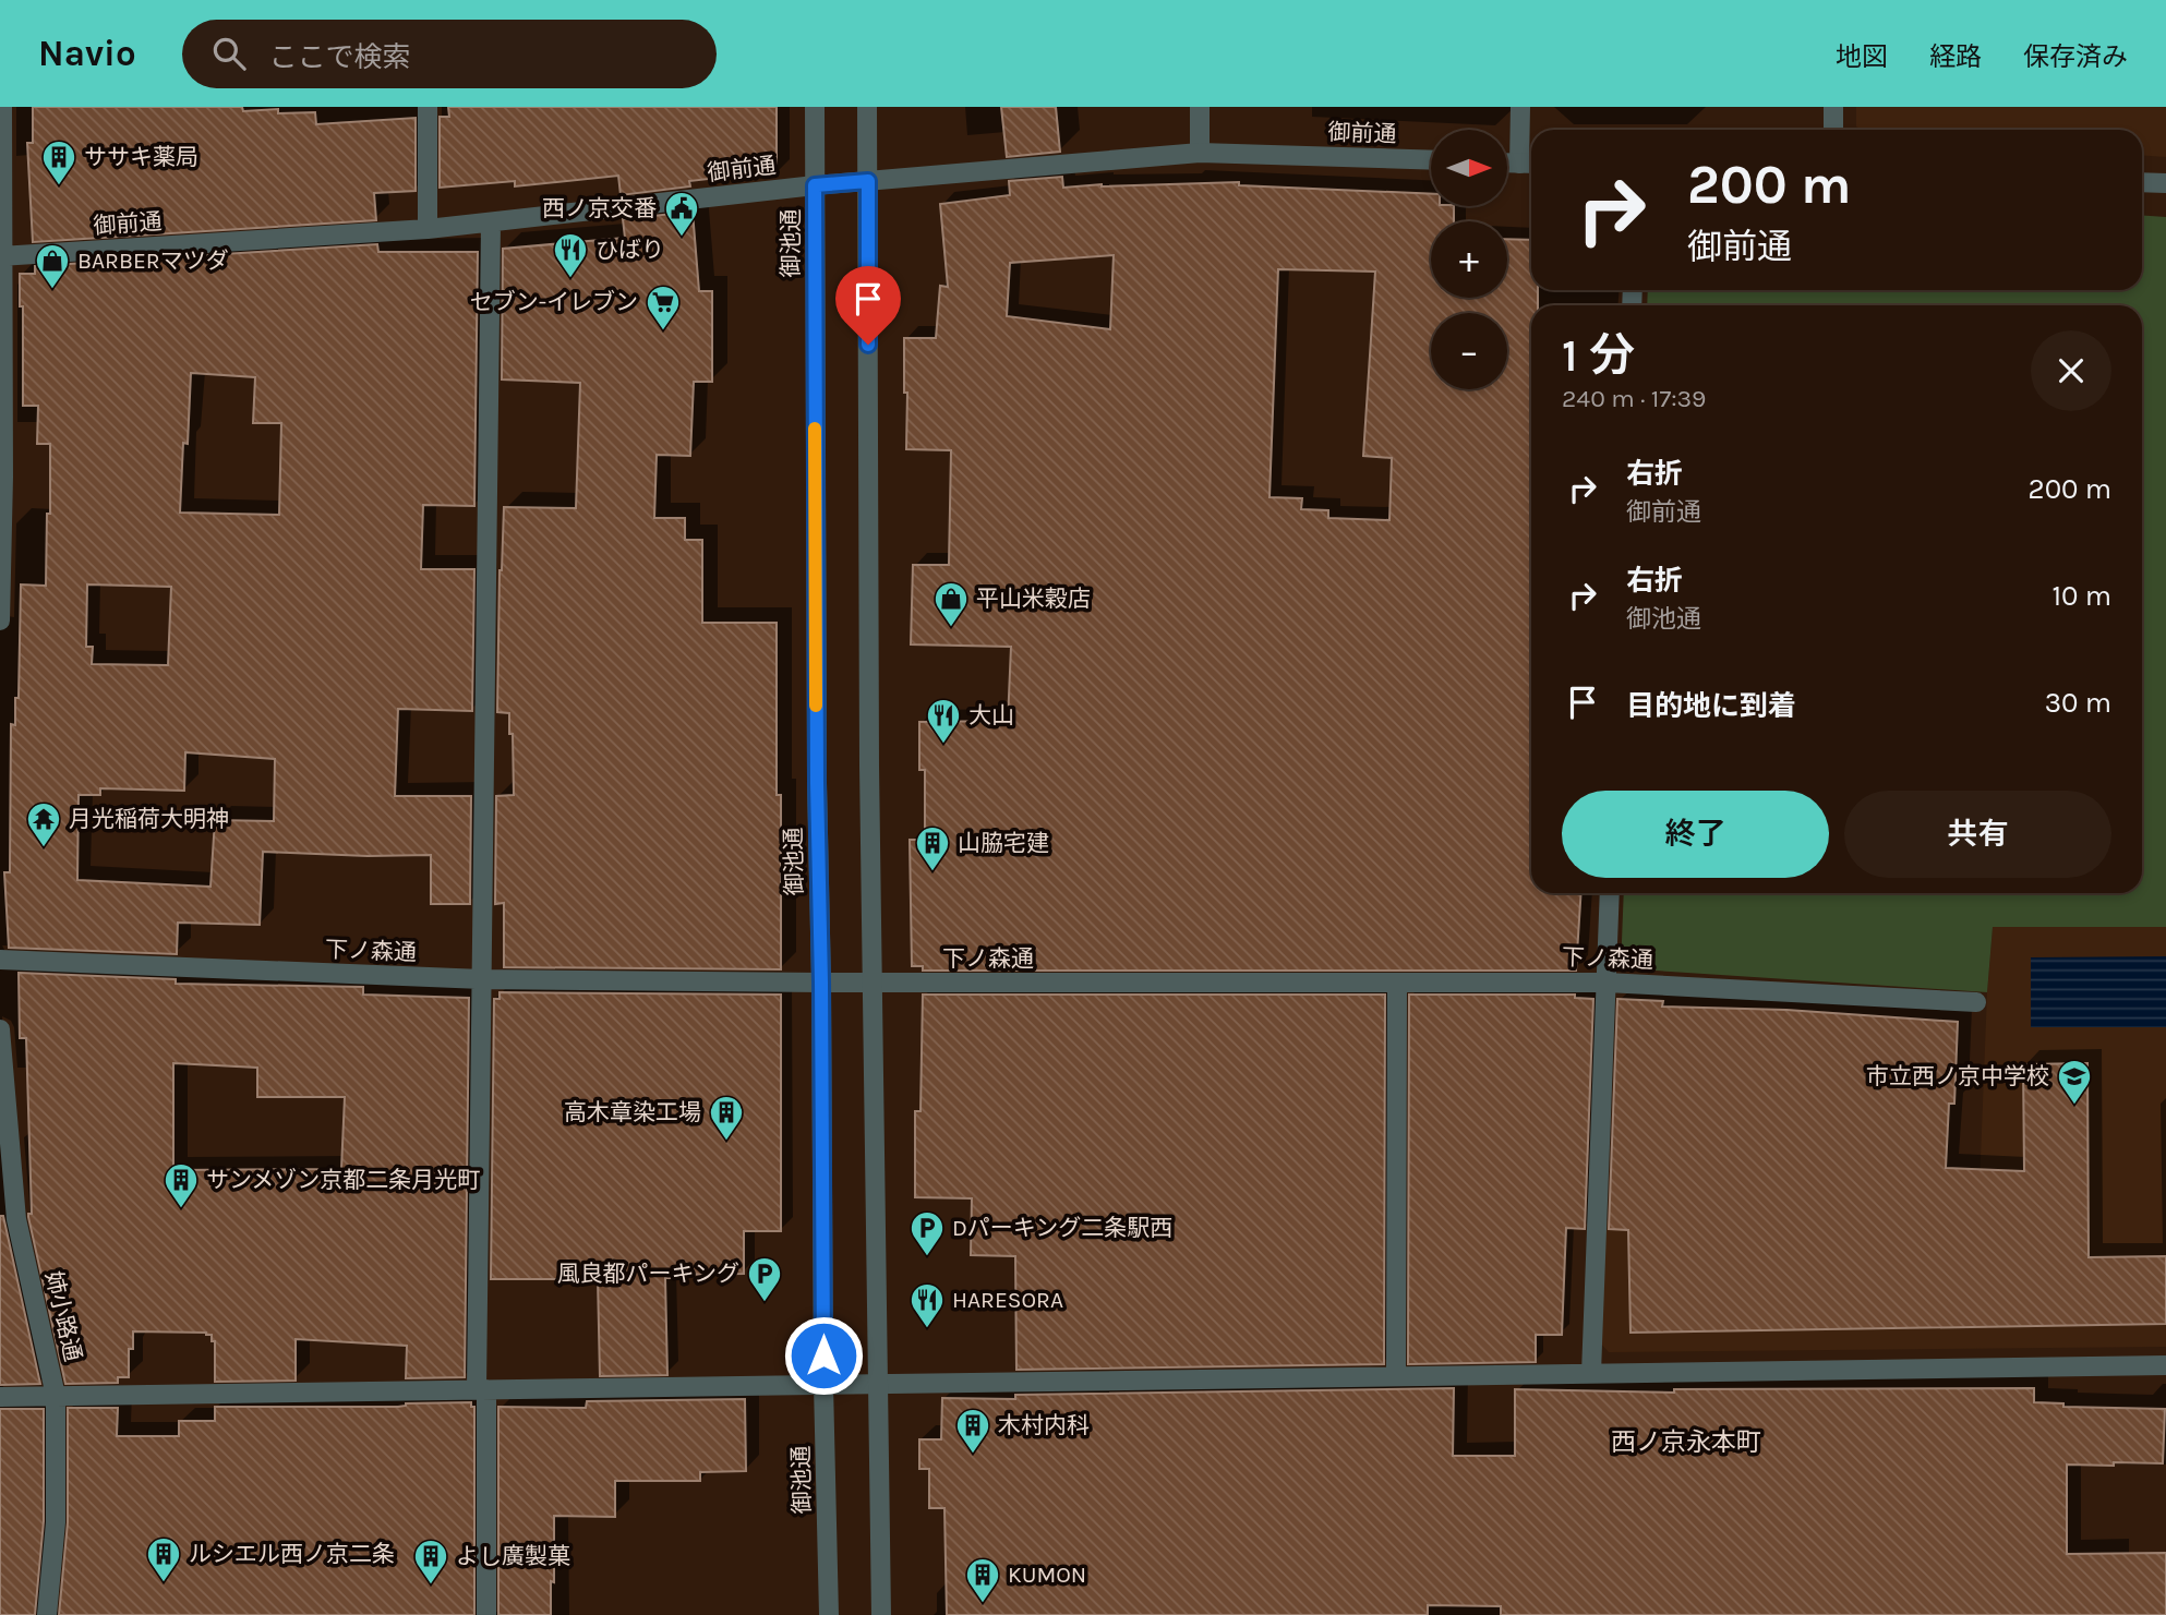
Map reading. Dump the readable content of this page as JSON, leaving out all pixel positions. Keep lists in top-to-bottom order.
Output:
{
  "streets": {
    "street": [
      "御前通",
      "御池通",
      "下ノ森通",
      "姉小路通"
    ]
  },
  "crossings": [
    ["御前通", "御池通"],
    ["御池通", "下ノ森通"]
  ],
  "districts": ["西ノ京永本町"],
  "places": {
    "building": [
      "ササキ薬局",
      "山脇宅建",
      "高木章染工場",
      "サンメゾン京都二条月光町",
      "木村内科",
      "ルシエル西ノ京二条",
      "よし廣製菓",
      "KUMON"
    ],
    "public building": ["西ノ京交番"],
    "restaurant": ["ひばり", "大山", "HARESORA"],
    "shop": ["BARBERマツダ", "平山米穀店"],
    "supermarket": ["セブン-イレブン"],
    "temple": ["月光稲荷大明神"],
    "school or university": ["市立西ノ京中学校"],
    "parking": ["Dパーキング二条駅西", "風良都パーキング"]
  },
  "north": "right",
  "page": {
    "header": "Navio",
    "search": "ここで検索",
    "nav": ["地図", "経路", "保存済み"],
    "map_buttons": ["+", "−"],
    "turn": ["200 m", "御前通"],
    "heading": ["1 分", "240 m · 17:39"],
    "list": [
      {
        "name": "右折",
        "note": "御前通",
        "value": "200 m"
      },
      {
        "name": "右折",
        "note": "御池通",
        "value": "10 m"
      },
      {
        "name": "目的地に到着",
        "value": "30 m"
      }
    ],
    "buttons": ["終了", "共有"]
  }
}
